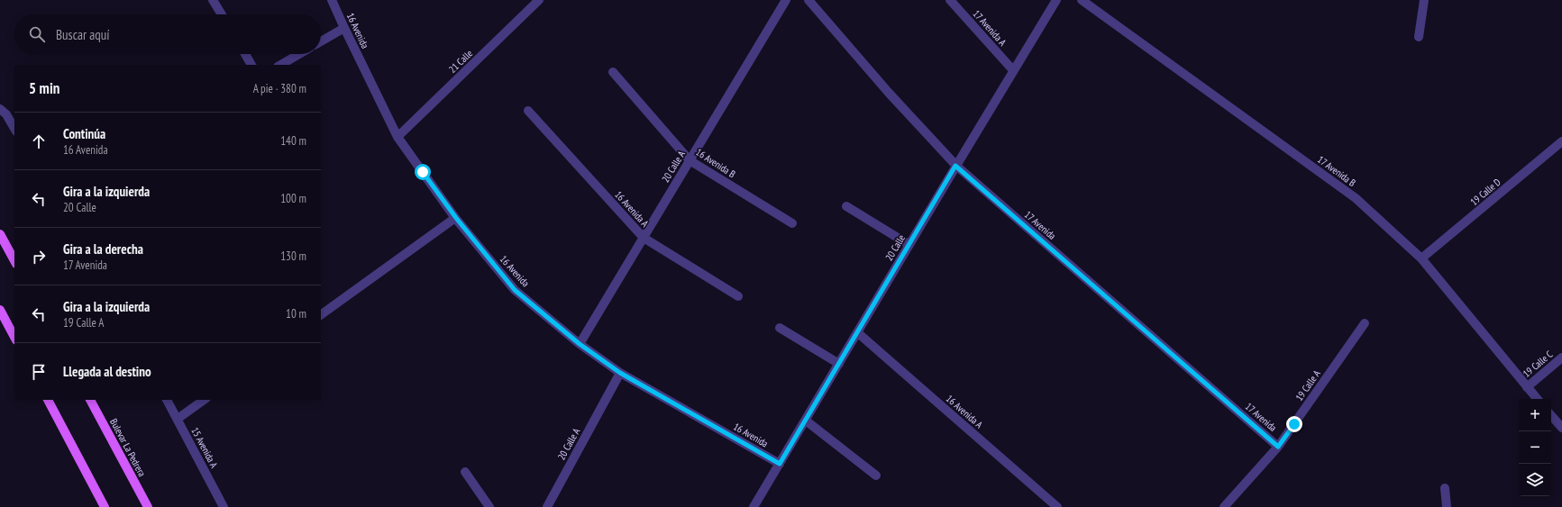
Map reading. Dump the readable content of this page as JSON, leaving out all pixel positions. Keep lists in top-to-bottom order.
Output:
{
  "streets": {
    "main road": ["Bulevar La Pedrera"],
    "street": [
      "17 Avenida A",
      "16 Avenida",
      "21 Calle",
      "16 Avenida B",
      "20 Calle A",
      "17 Avenida B",
      "19 Calle D",
      "16 Avenida A",
      "17 Avenida",
      "20 Calle",
      "19 Calle C",
      "19 Calle A",
      "15 Avenida A"
    ]
  },
  "crossings": [
    ["17 Avenida A", "20 Calle"],
    ["16 Avenida", "21 Calle"],
    ["16 Avenida", "20 Calle A"],
    ["16 Avenida", "20 Calle"],
    ["16 Avenida B", "20 Calle A"],
    ["20 Calle A", "16 Avenida A"],
    ["17 Avenida B", "19 Calle D"],
    ["17 Avenida B", "19 Calle C"],
    ["16 Avenida A", "20 Calle"],
    ["17 Avenida", "20 Calle"],
    ["17 Avenida", "19 Calle A"]
  ],
  "page": {
    "search": "Buscar aquí",
    "heading": ["5 min", "A pie · 380 m"],
    "list": [
      ["Continúa", "16 Avenida", "140 m"],
      ["Gira a la izquierda", "20 Calle", "100 m"],
      ["Gira a la derecha", "17 Avenida", "130 m"],
      ["Gira a la izquierda", "19 Calle A", "10 m"],
      "Llegada al destino"
    ],
    "map_buttons": ["+", "−"]
  }
}
